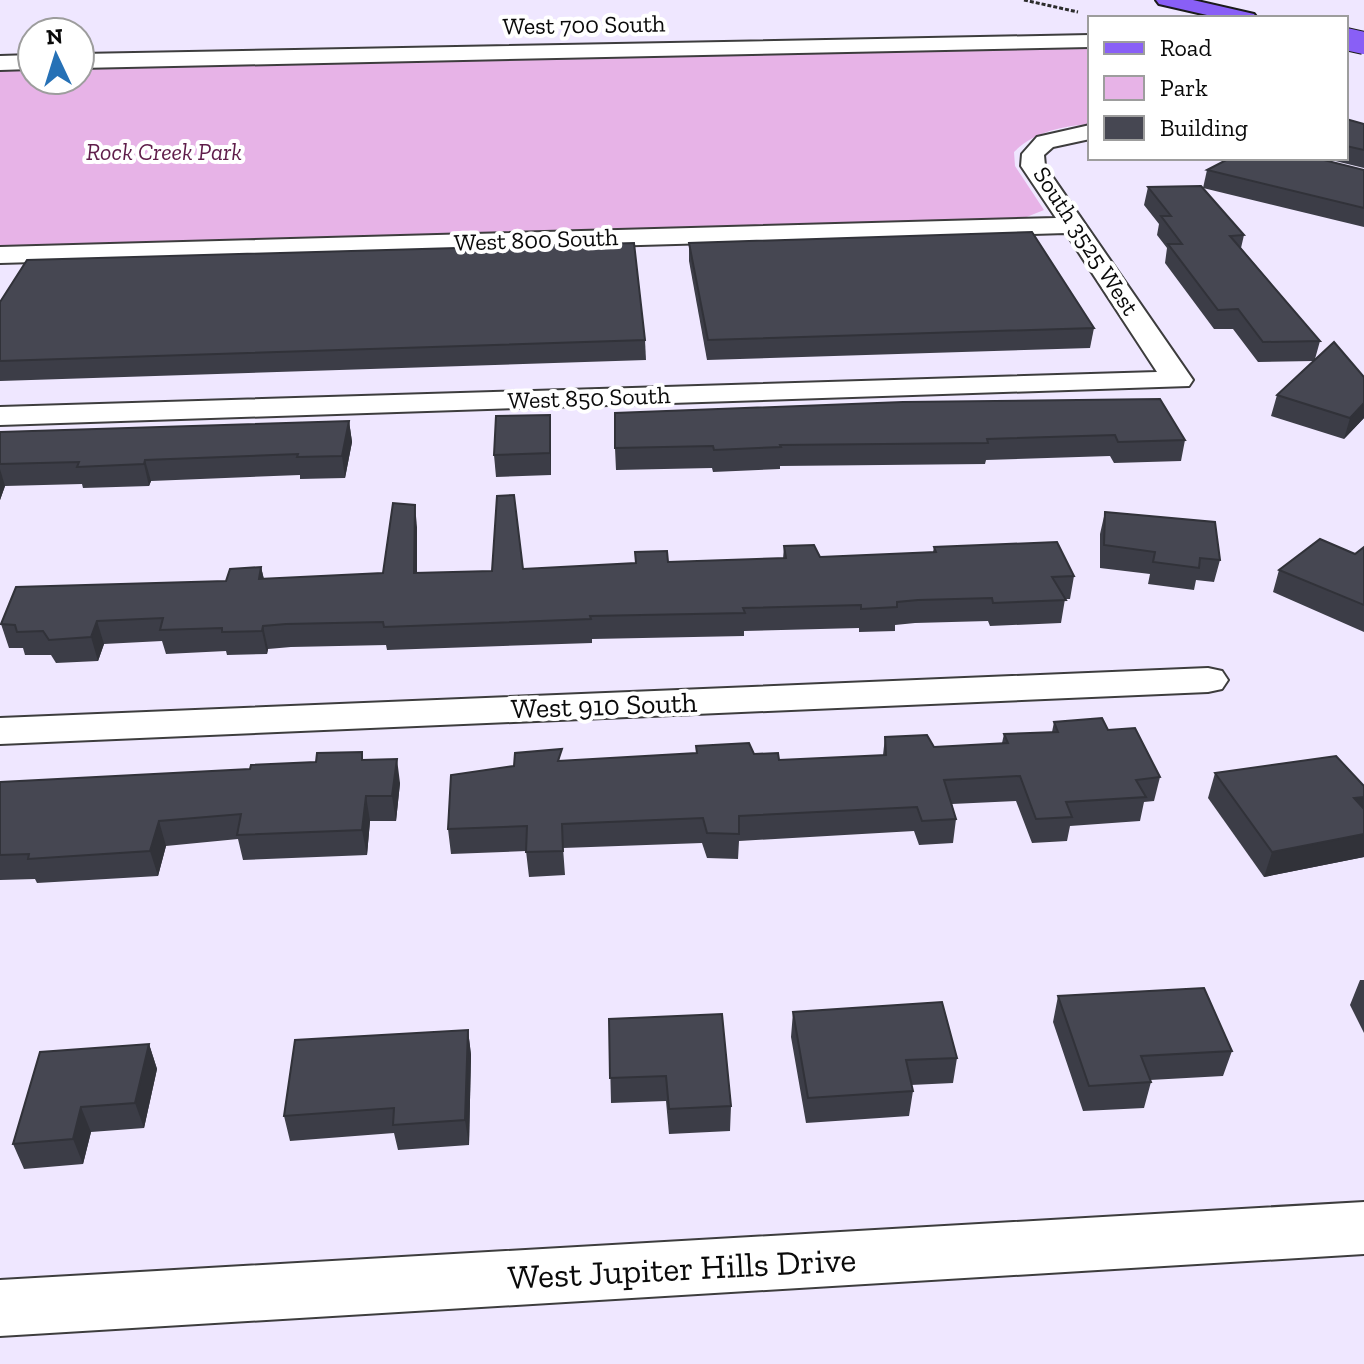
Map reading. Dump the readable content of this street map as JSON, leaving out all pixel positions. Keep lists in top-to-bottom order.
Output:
{
  "streets": {
    "street": [
      "West 700 South",
      "West 800 South",
      "South 3525 West",
      "West 850 South",
      "West 910 South",
      "West Jupiter Hills Drive"
    ]
  },
  "crossings": [
    ["West 800 South", "South 3525 West"],
    ["South 3525 West", "West 850 South"]
  ],
  "parks": ["Rock Creek Park"],
  "legend": ["Road", "Park", "Building"],
  "north": "top"
}
